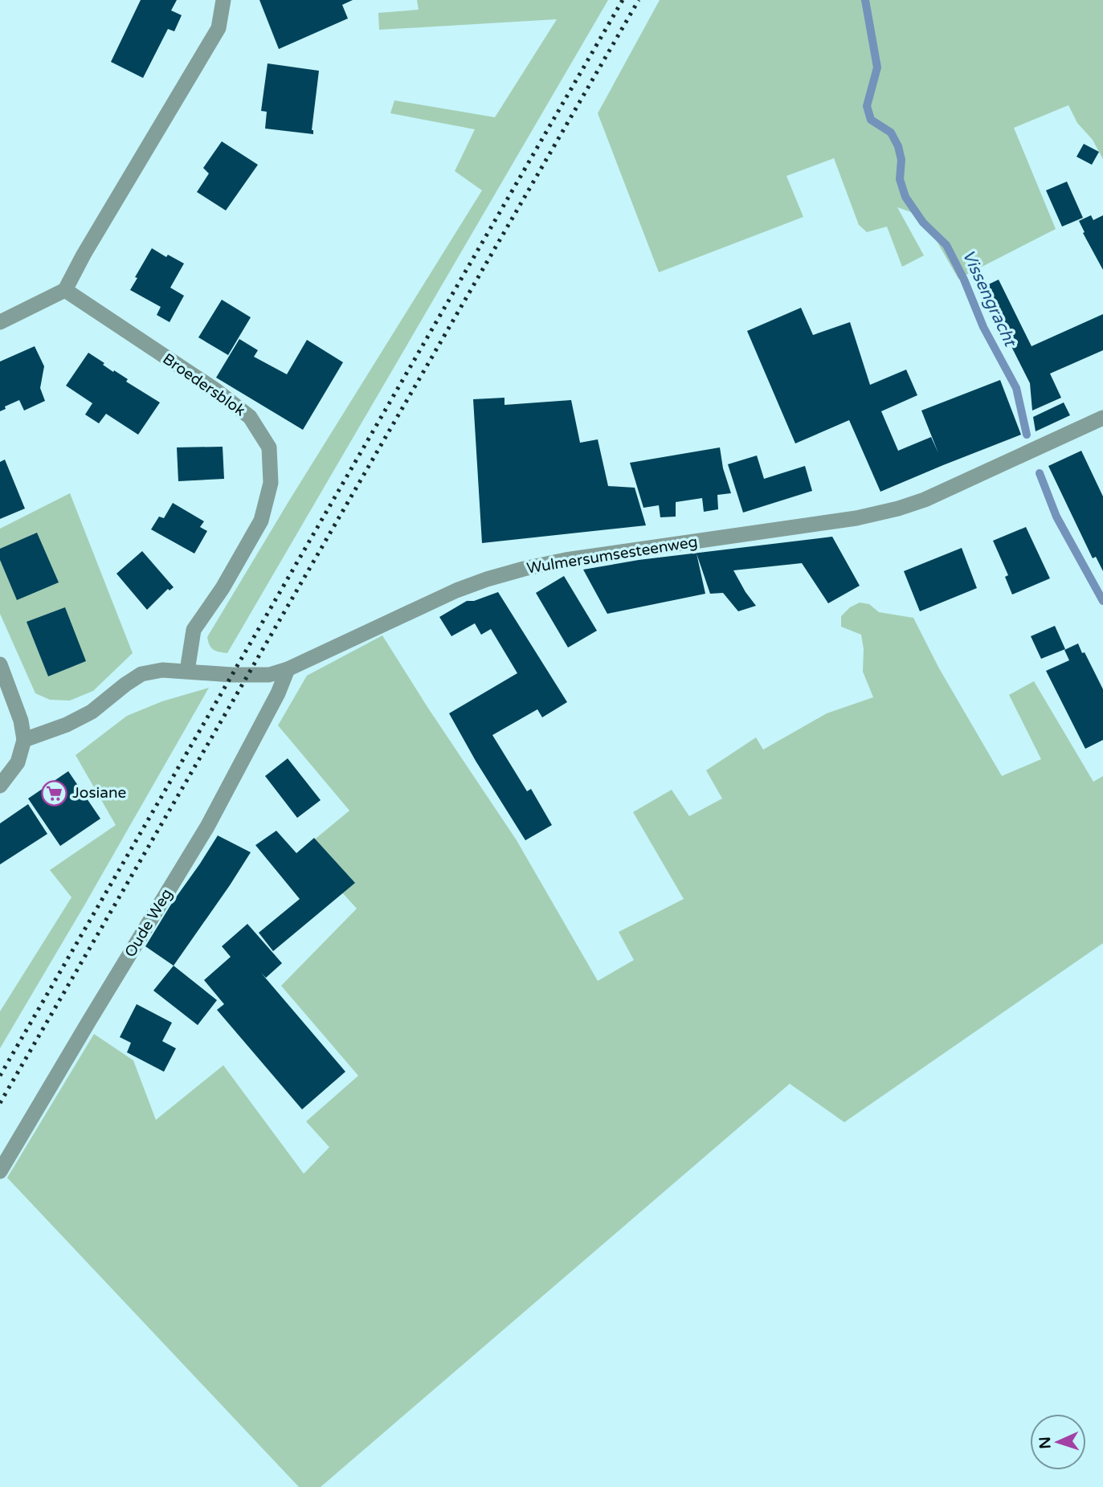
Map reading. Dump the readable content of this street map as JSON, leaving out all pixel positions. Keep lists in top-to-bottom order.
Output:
{
  "streets": {
    "street": ["Broedersblok", "Wulmersumsesteenweg", "Oude Weg"]
  },
  "crossings": [
    ["Broedersblok", "Wulmersumsesteenweg"],
    ["Wulmersumsesteenweg", "Oude Weg"]
  ],
  "water": ["Vissengracht"],
  "places": {
    "supermarket": ["Josiane"]
  },
  "north": "left"
}
